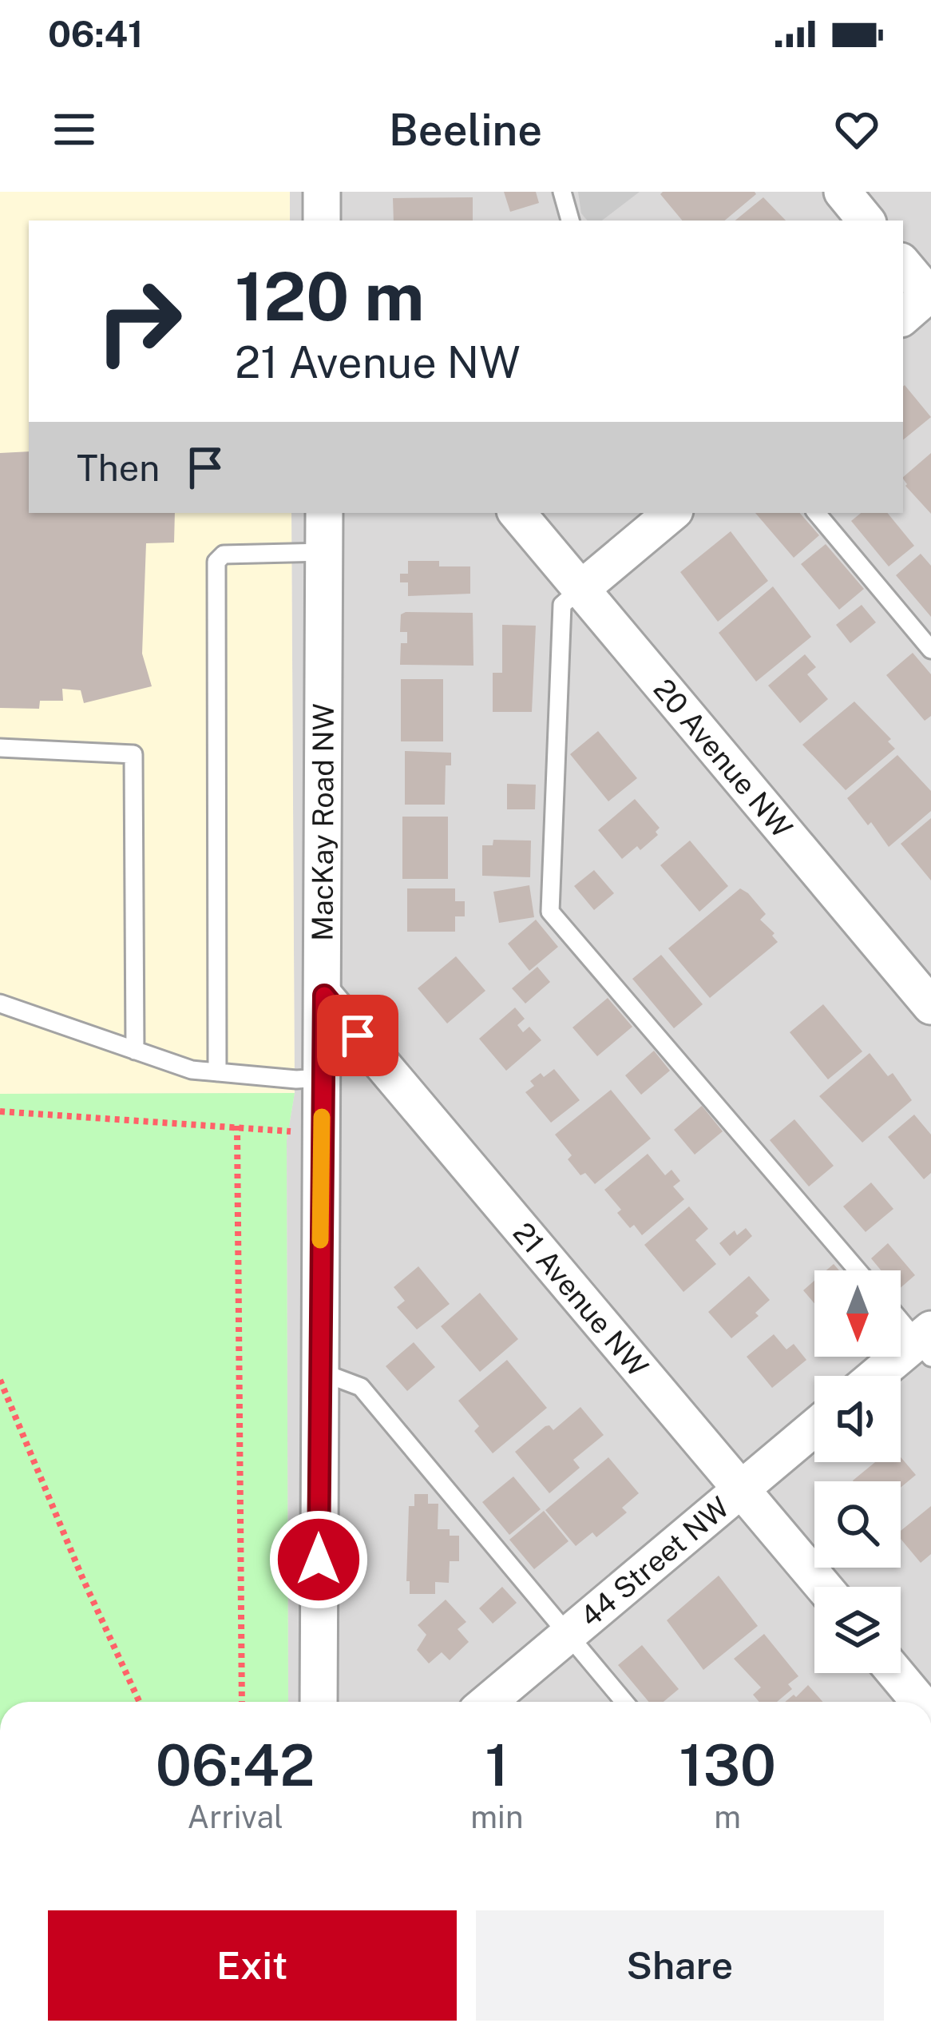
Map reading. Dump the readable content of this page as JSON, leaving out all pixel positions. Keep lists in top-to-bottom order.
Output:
{
  "streets": {
    "street": [
      "20 Avenue NW",
      "MacKay Road NW",
      "21 Avenue NW",
      "44 Street NW"
    ]
  },
  "crossings": [
    ["MacKay Road NW", "21 Avenue NW"],
    ["21 Avenue NW", "44 Street NW"]
  ],
  "north": "bottom",
  "page": {
    "status": "06:41",
    "header": "Beeline",
    "turn": ["120 m", "21 Avenue NW"],
    "then": "Then",
    "eta": [
      "06:42",
      "Arrival",
      "1",
      "min",
      "130",
      "m"
    ],
    "buttons": ["Exit", "Share"]
  }
}
